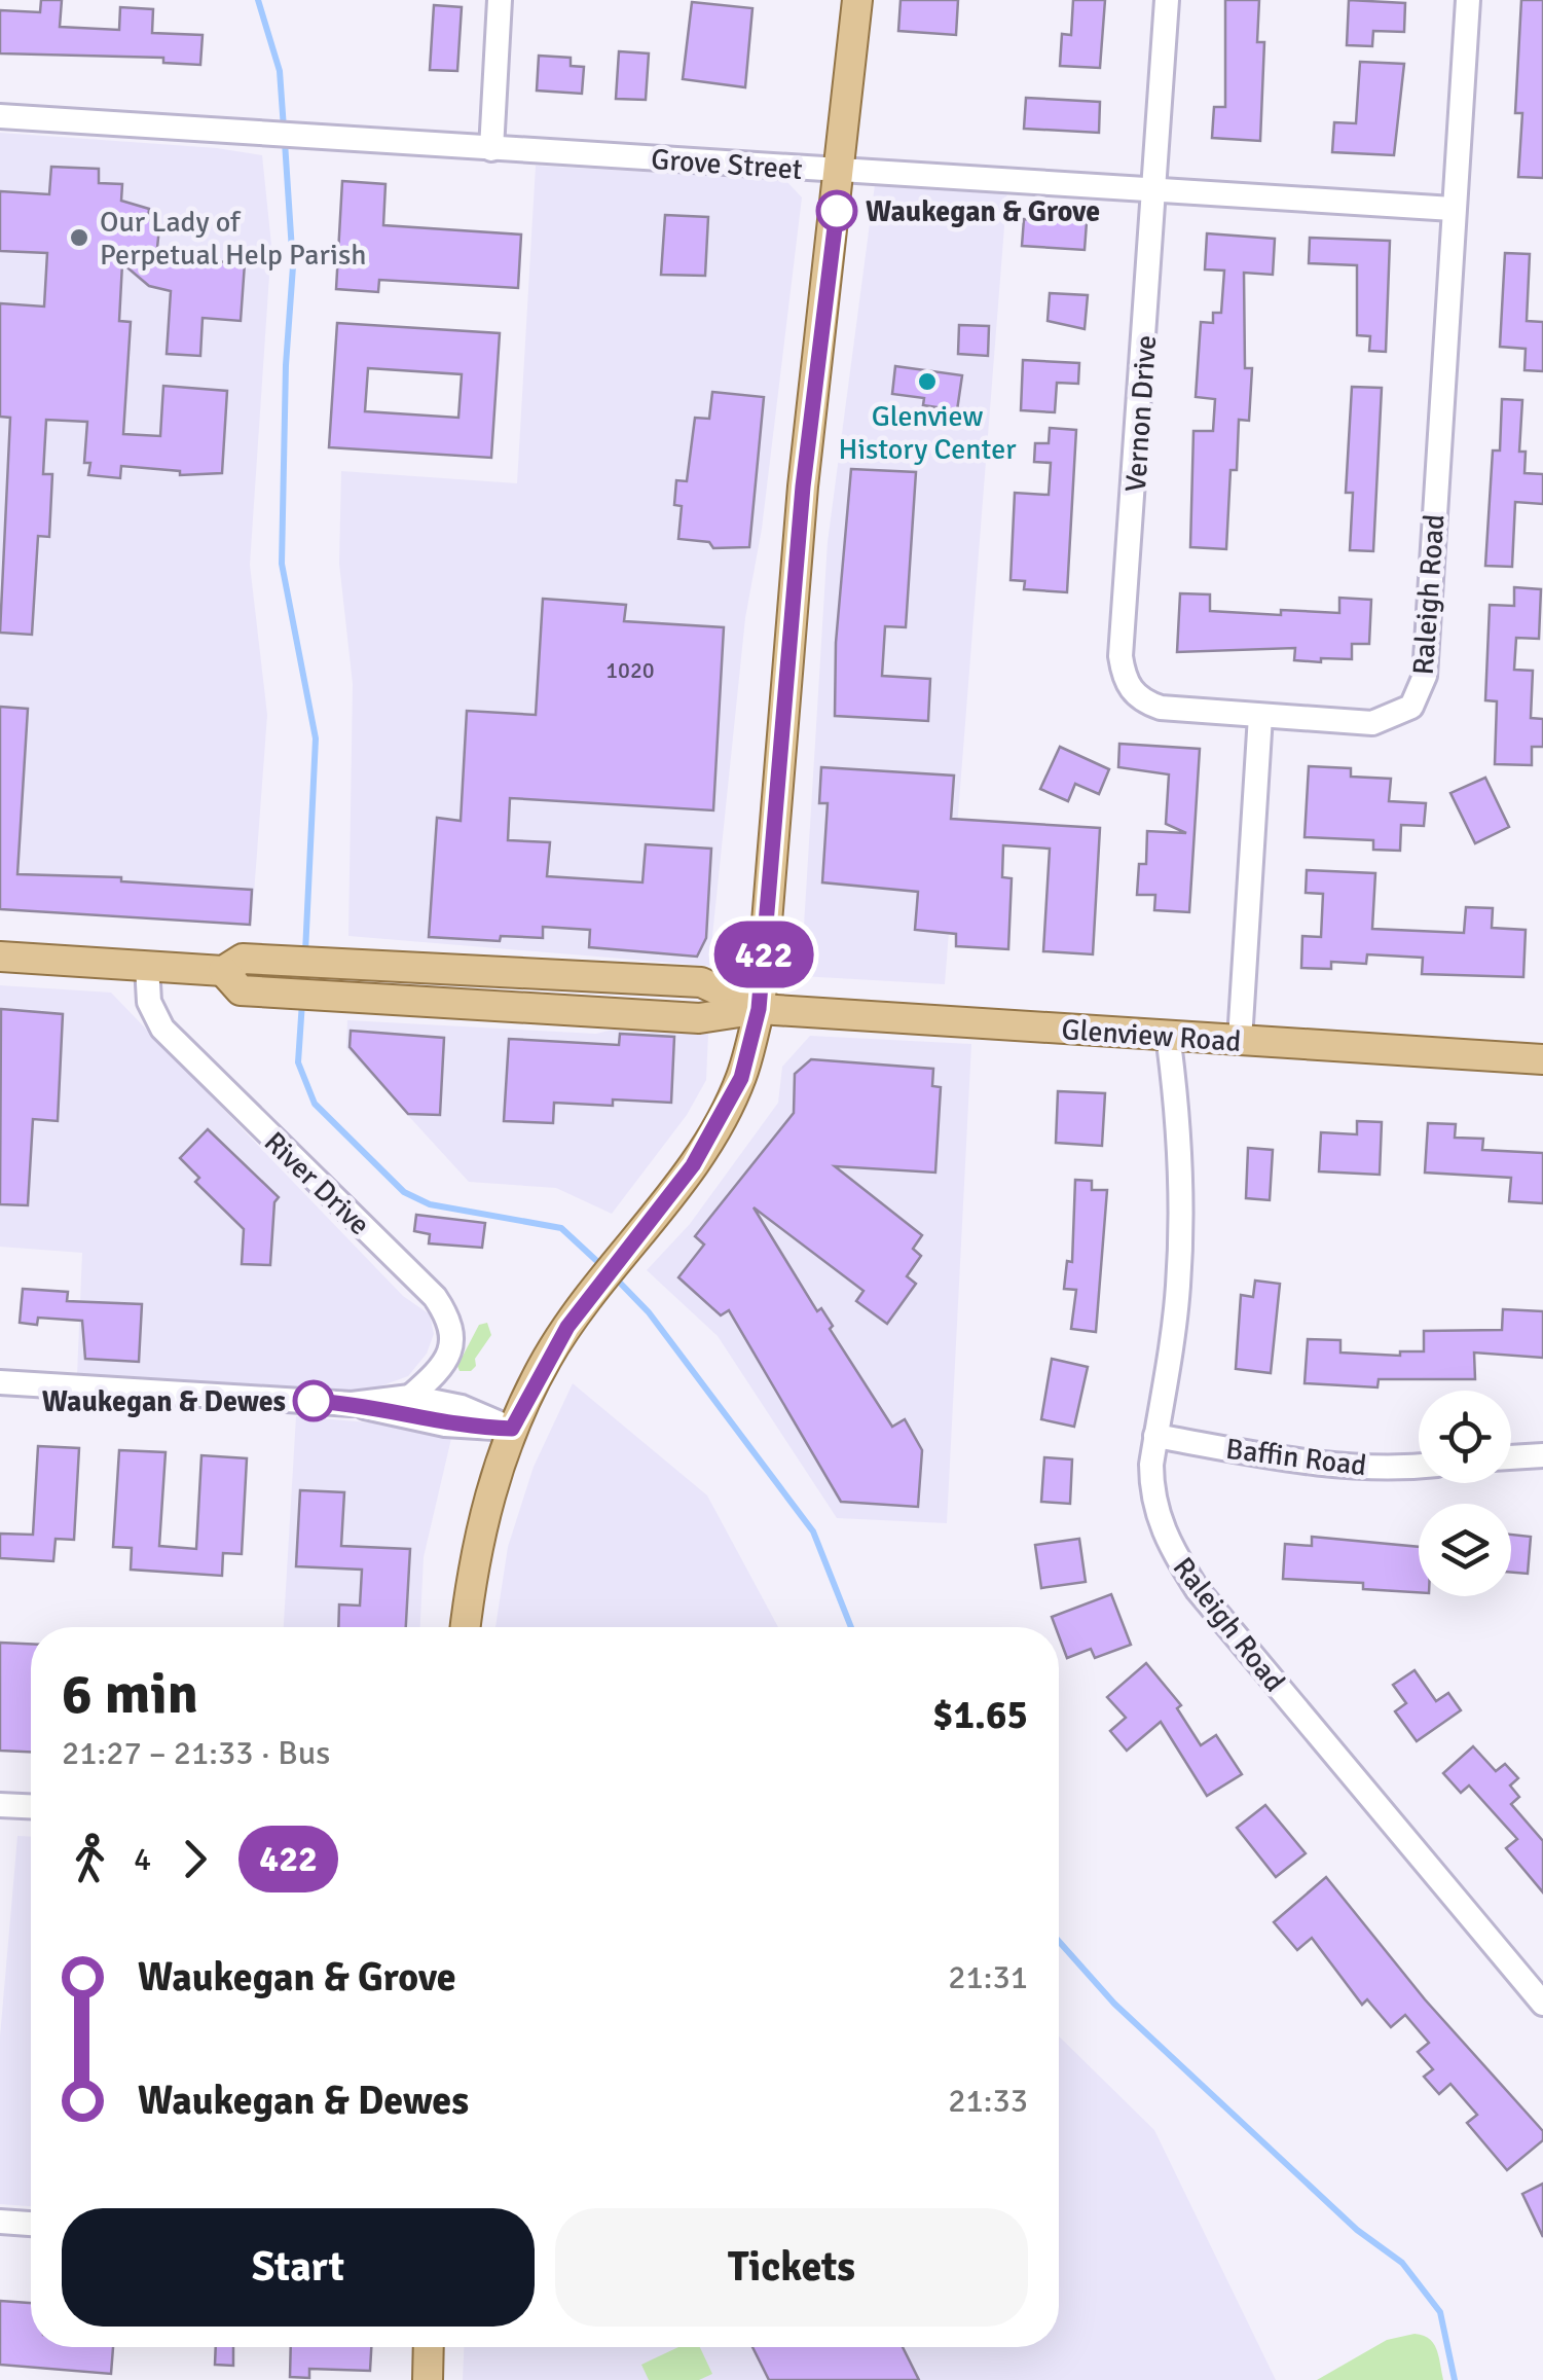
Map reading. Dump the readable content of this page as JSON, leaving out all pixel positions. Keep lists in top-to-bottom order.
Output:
{
  "streets": {
    "main road": ["Glenview Road"],
    "street": [
      "Grove Street",
      "Vernon Drive",
      "Raleigh Road",
      "River Drive",
      "Baffin Road"
    ]
  },
  "crossings": [
    ["Grove Street", "Vernon Drive"],
    ["Grove Street", "Raleigh Road"],
    ["Vernon Drive", "Raleigh Road"],
    ["Raleigh Road", "Glenview Road"],
    ["Raleigh Road", "Baffin Road"],
    ["Glenview Road", "River Drive"]
  ],
  "places": [
    "Waukegan & Grove",
    "Our Lady of Perpetual Help Parish",
    "Glenview History Center",
    "Waukegan & Dewes"
  ],
  "lines": ["bus line 422"],
  "house_numbers": ["1020"],
  "page": {
    "on_map": "422",
    "heading": ["6 min", "21:27 – 21:33 · Bus", "$1.65"],
    "legs": ["4", "422"],
    "list": [
      {
        "name": "Waukegan & Grove",
        "value": "21:31"
      },
      {
        "name": "Waukegan & Dewes",
        "value": "21:33"
      }
    ],
    "buttons": ["Start", "Tickets"]
  }
}
